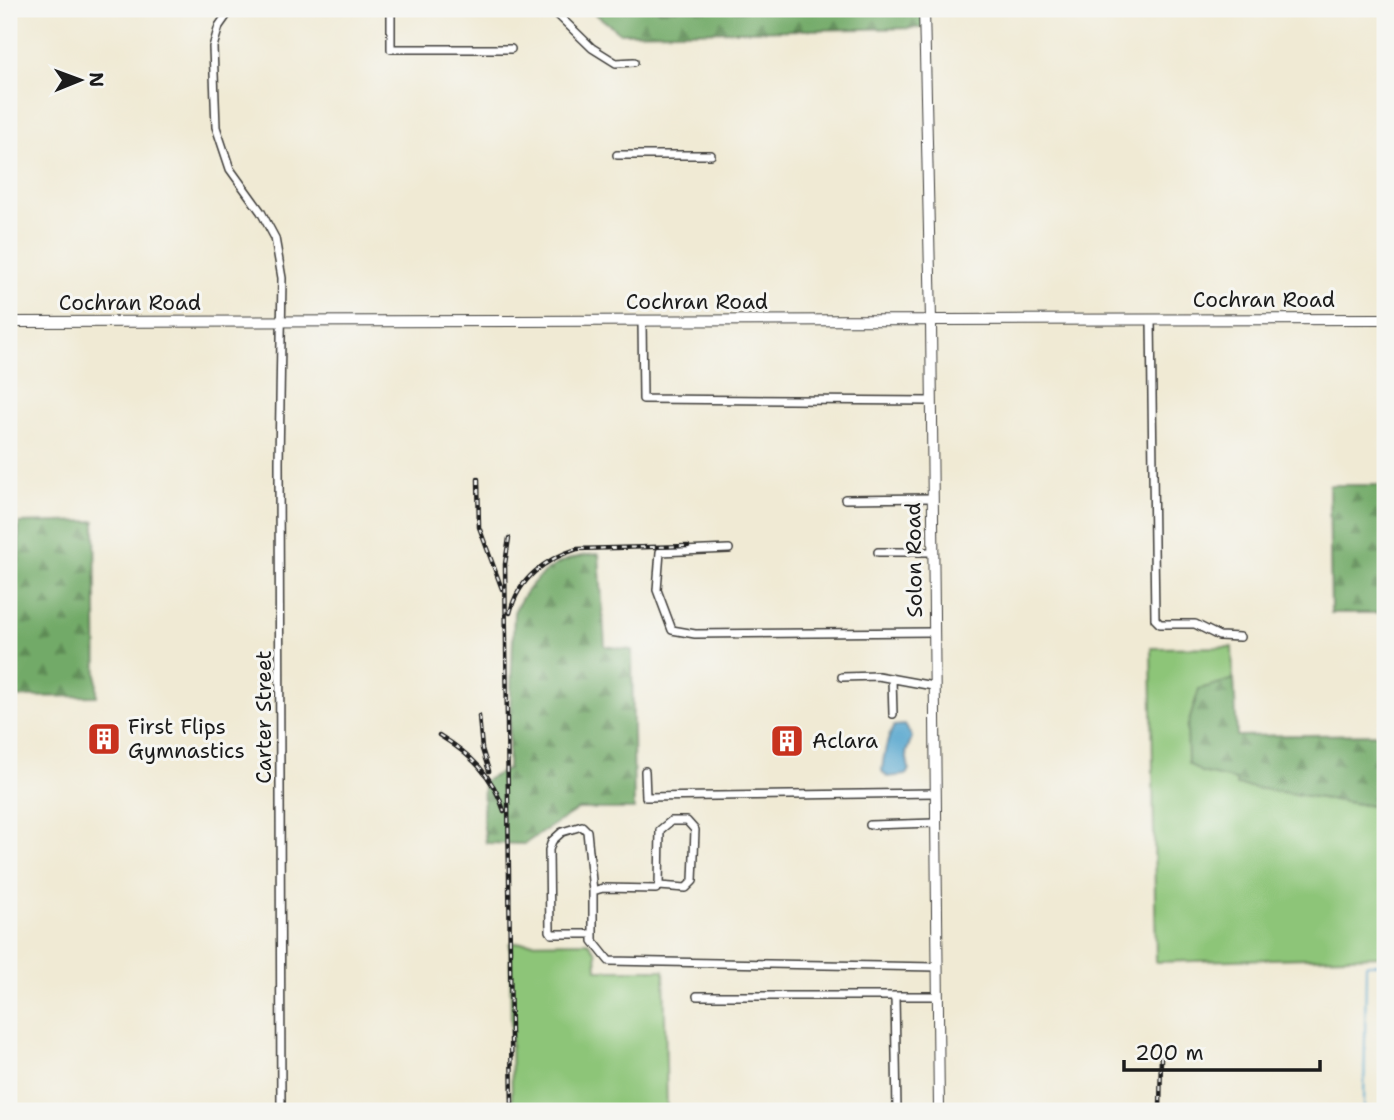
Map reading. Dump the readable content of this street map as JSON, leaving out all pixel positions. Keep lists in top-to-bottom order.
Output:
{
  "streets": {
    "street": ["Cochran Road", "Solon Road", "Carter Street"]
  },
  "crossings": [
    ["Cochran Road", "Solon Road"],
    ["Cochran Road", "Carter Street"]
  ],
  "places": {
    "building": ["First Flips Gymnastics", "Aclara"]
  },
  "scale_bar": "200 m",
  "north": "right"
}
